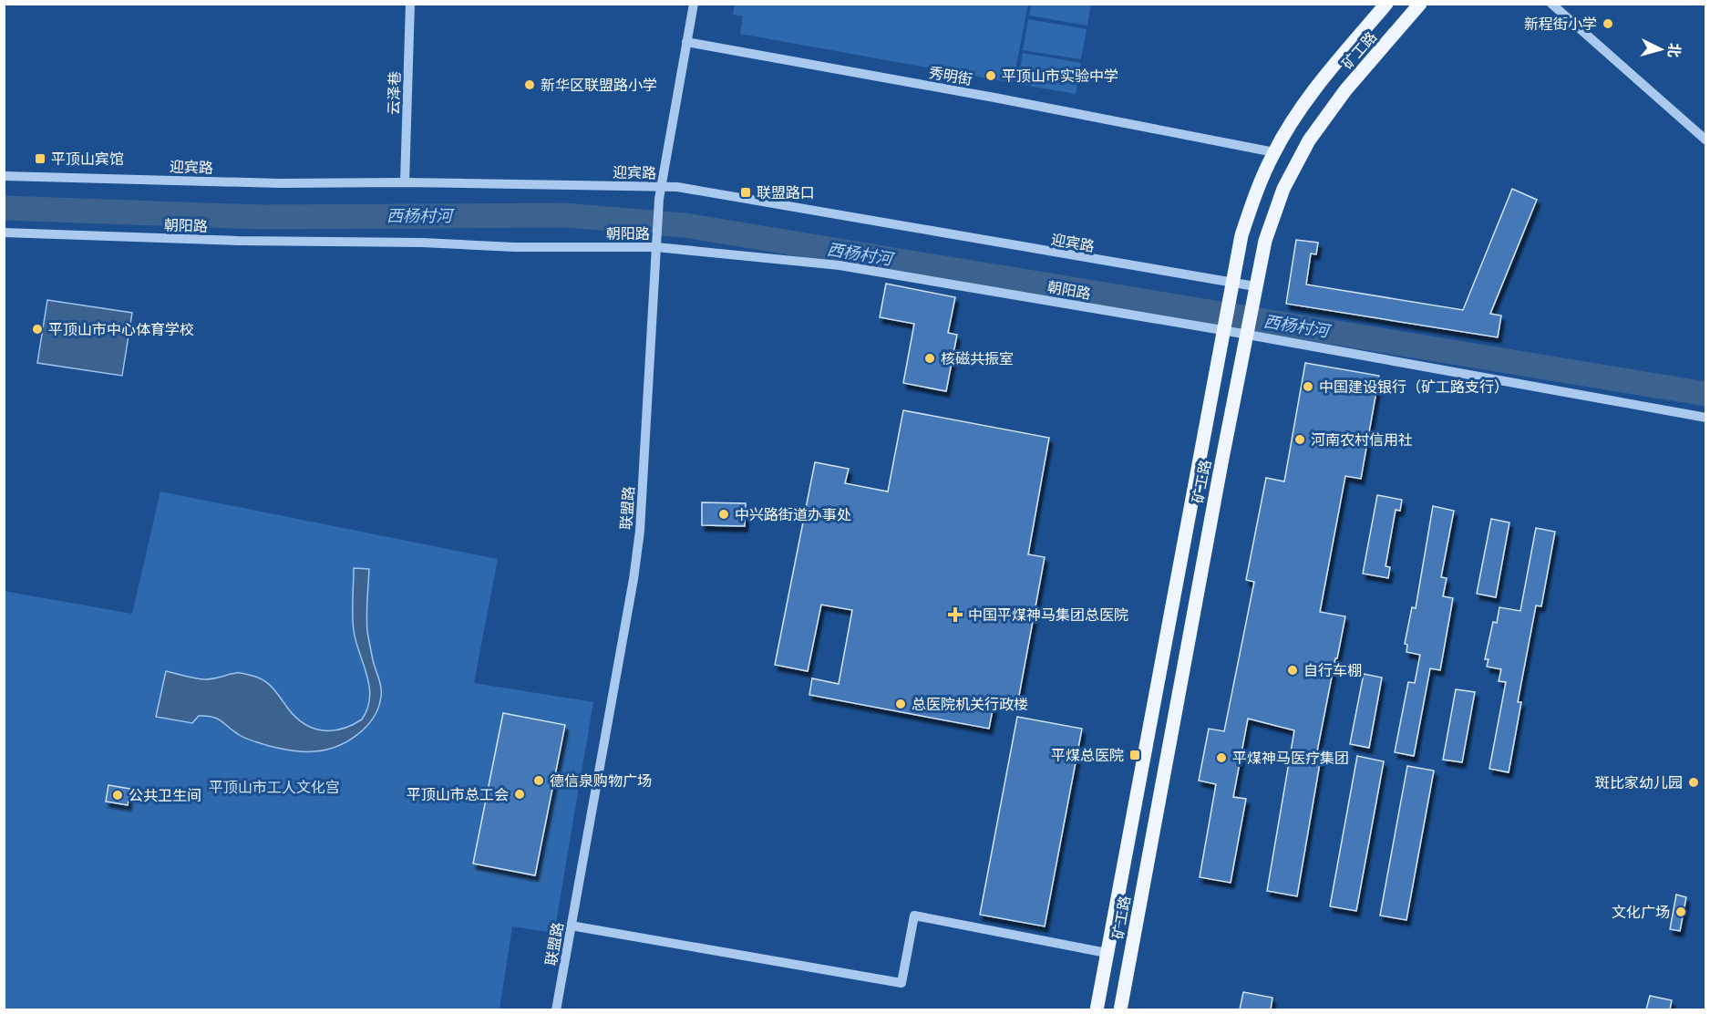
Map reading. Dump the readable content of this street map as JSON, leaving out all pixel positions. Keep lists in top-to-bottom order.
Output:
{
  "streets": {
    "main road": ["矿工路"],
    "street": [
      "秀明街",
      "云泽巷",
      "迎宾路",
      "朝阳路",
      "联盟路"
    ]
  },
  "crossings": [
    ["矿工路", "秀明街"],
    ["矿工路", "迎宾路"],
    ["矿工路", "朝阳路"],
    ["秀明街", "联盟路"],
    ["云泽巷", "迎宾路"],
    ["迎宾路", "联盟路"],
    ["朝阳路", "联盟路"]
  ],
  "water": ["西杨村河"],
  "parks": ["平顶山市工人文化宫"],
  "places": {
    "other": [
      "新程街小学",
      "平顶山市实验中学",
      "新华区联盟路小学",
      "平顶山市中心体育学校",
      "核磁共振室",
      "中国建设银行（矿工路支行）",
      "河南农村信用社",
      "中兴路街道办事处",
      "自行车棚",
      "总医院机关行政楼",
      "平煤神马医疗集团",
      "德信泉购物广场",
      "斑比家幼儿园",
      "平顶山市总工会",
      "公共卫生间",
      "文化广场"
    ],
    "transit": ["平顶山宾馆", "联盟路口", "平煤总医院"],
    "health": ["中国平煤神马集团总医院"]
  },
  "north": "right"
}
